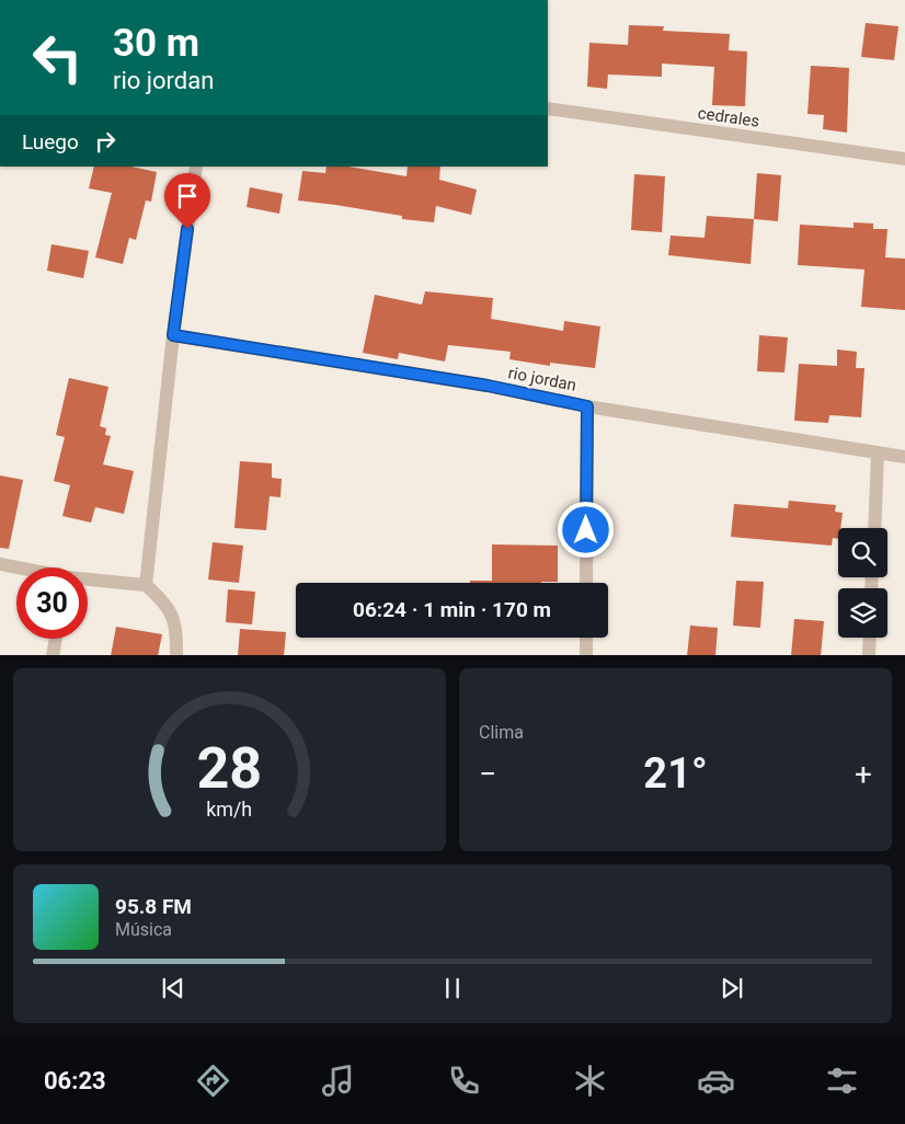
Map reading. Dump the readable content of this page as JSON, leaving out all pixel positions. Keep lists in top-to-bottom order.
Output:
{
  "streets": {
    "street": ["cedrales", "rio jordan"]
  },
  "page": {
    "turn": ["30 m", "rio jordan"],
    "then": "Luego",
    "limit": "30",
    "trip": "06:24 · 1 min · 170 m",
    "tile": "Clima",
    "heat": ["−", "21°", "+"],
    "song": ["95.8 FM", "Música"],
    "tabs": "06:23",
    "gauge": ["28", "km/h"]
  }
}
